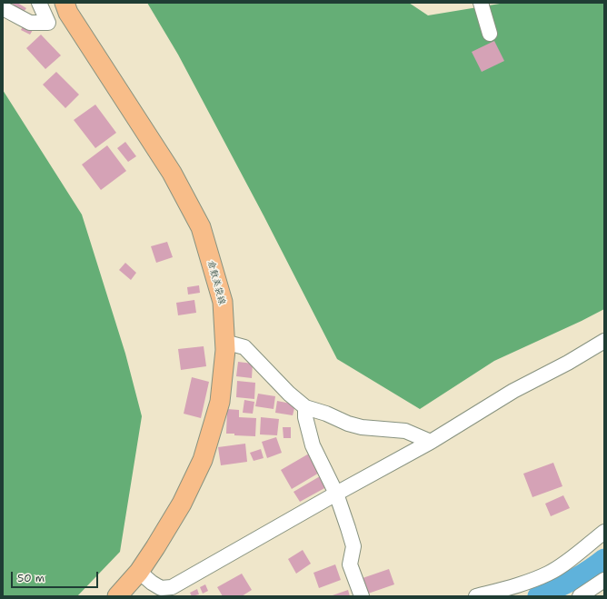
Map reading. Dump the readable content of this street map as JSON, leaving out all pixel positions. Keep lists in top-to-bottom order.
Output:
{
  "streets": {
    "main road": ["倉敷美袋線"]
  },
  "scale_bar": "50 m"
}
